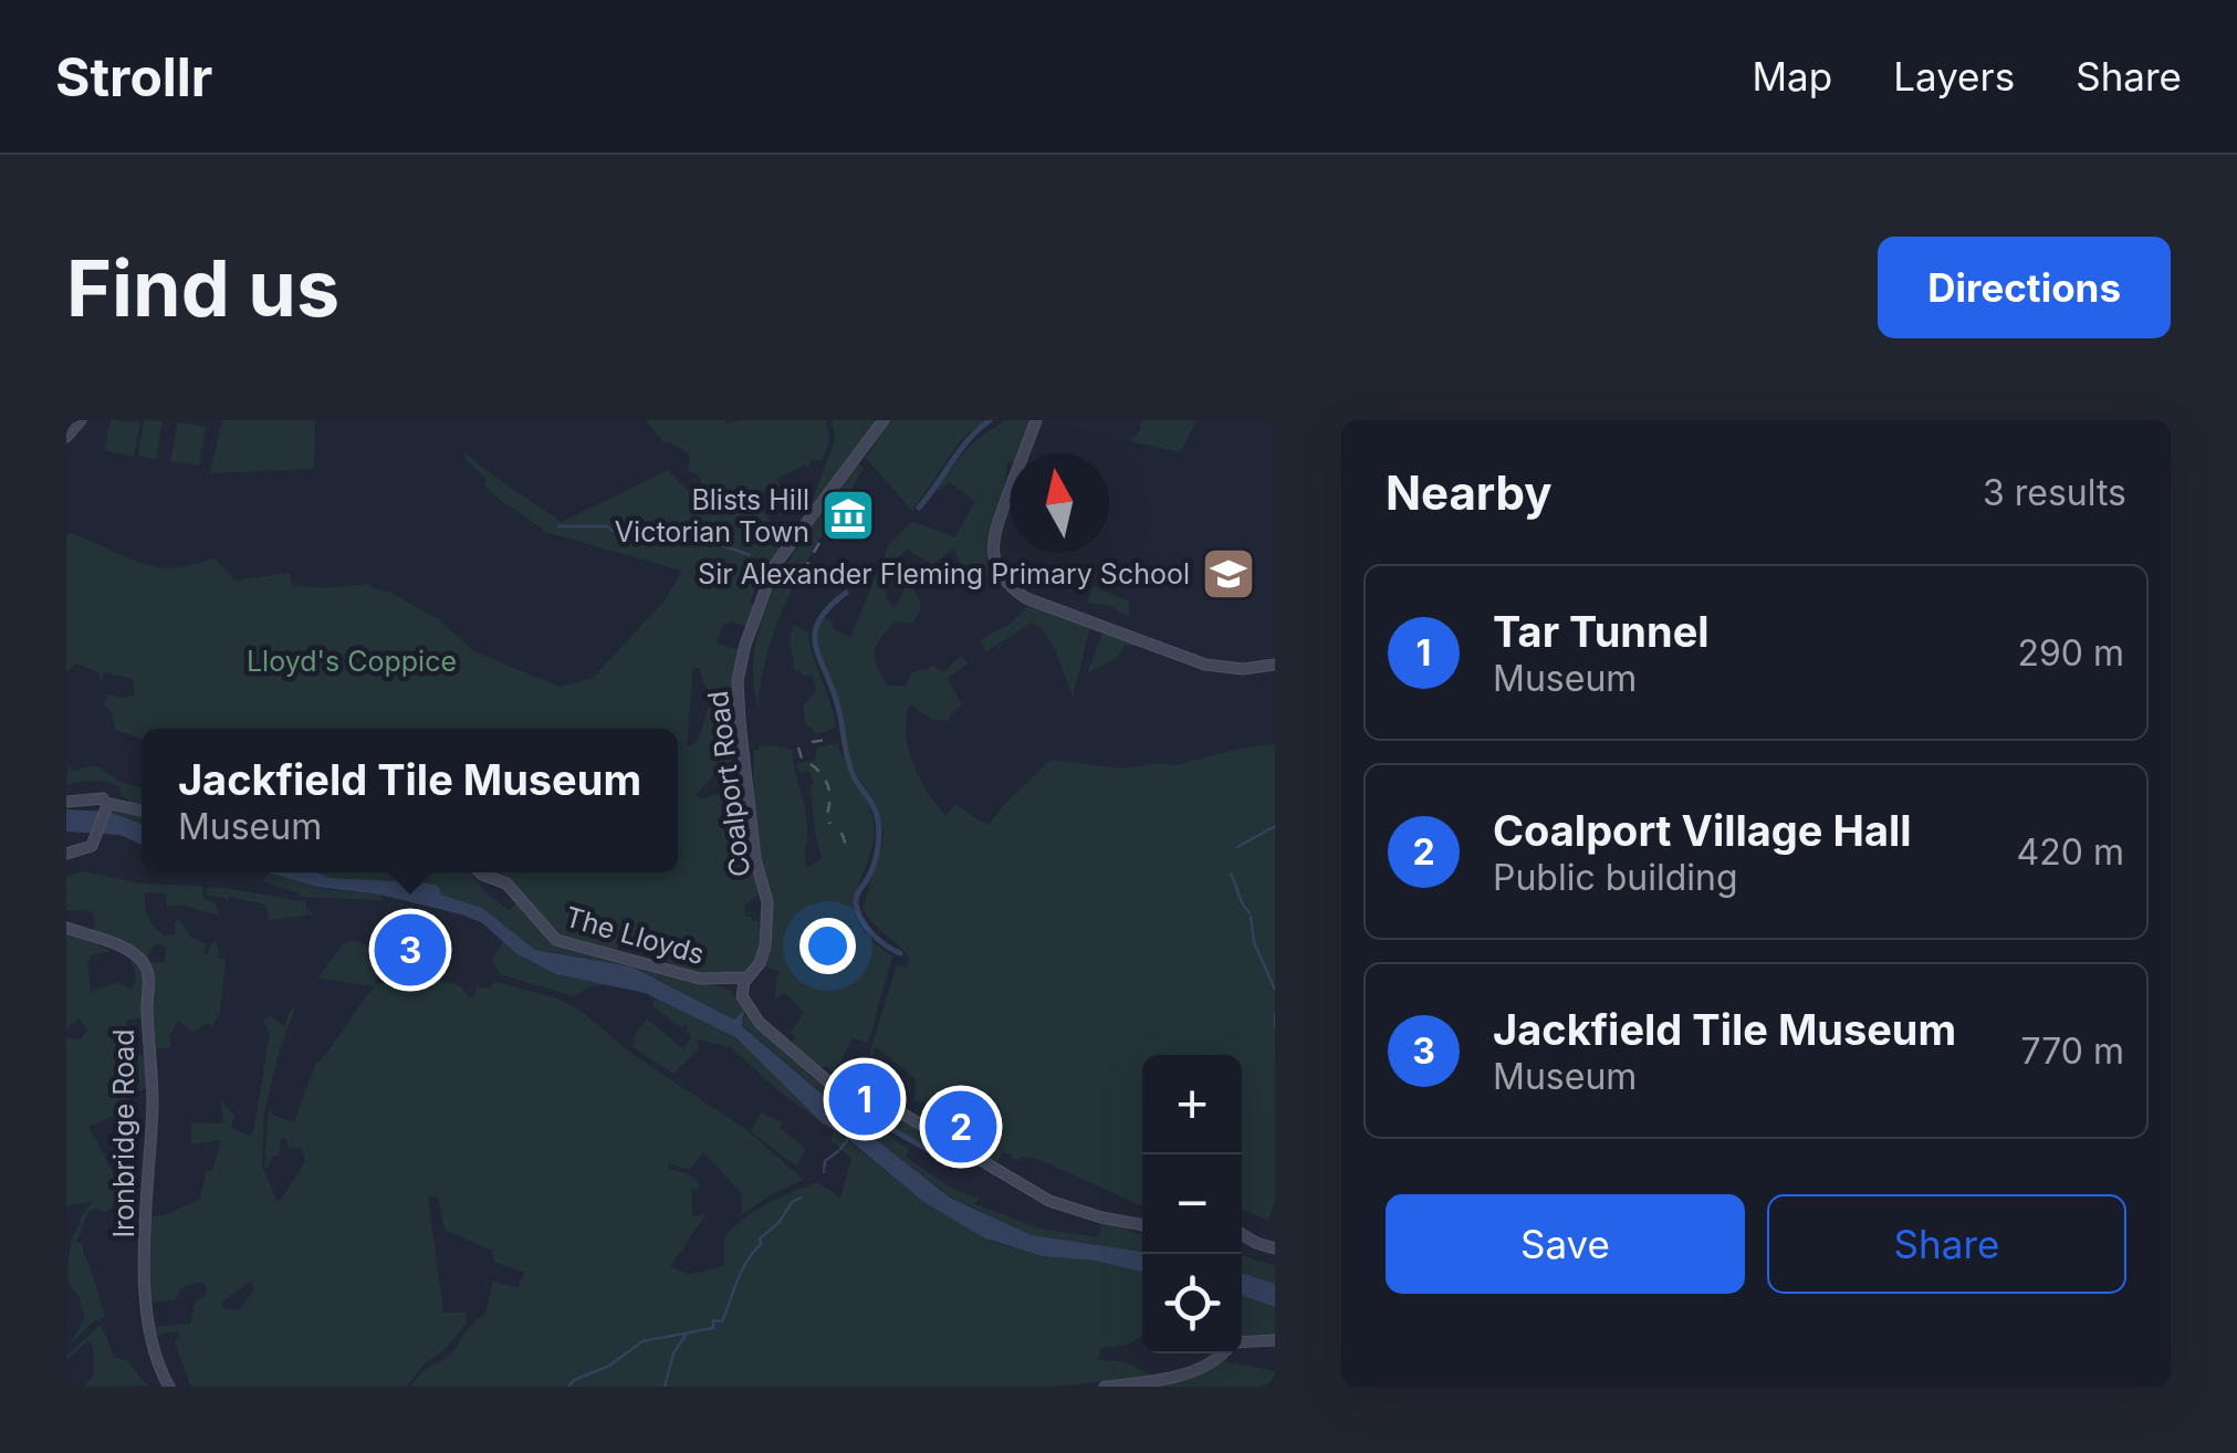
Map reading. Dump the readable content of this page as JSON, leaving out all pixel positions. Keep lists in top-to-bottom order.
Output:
{
  "streets": {
    "street": ["Coalport Road", "The Lloyds", "Ironbridge Road"]
  },
  "crossings": [
    ["Coalport Road", "The Lloyds"]
  ],
  "parks": ["Lloyd's Coppice"],
  "places": {
    "museum": ["Blists Hill Victorian Town"],
    "school or university": ["Sir Alexander Fleming Primary School"]
  },
  "north": "top",
  "page": {
    "header": "Strollr",
    "nav": ["Map", "Layers", "Share"],
    "buttons": [
      "Directions",
      ["Save", "Share"]
    ],
    "title": "Find us",
    "heading": ["Nearby", "3 results"],
    "list": [
      {
        "mark": "1",
        "name": "Tar Tunnel",
        "note": "Museum",
        "value": "290 m"
      },
      {
        "mark": "2",
        "name": "Coalport Village Hall",
        "note": "Public building",
        "value": "420 m"
      },
      {
        "mark": "3",
        "name": "Jackfield Tile Museum",
        "note": "Museum",
        "value": "770 m"
      }
    ],
    "popup": ["Jackfield Tile Museum", "Museum"],
    "pins": ["3", "1", "2"],
    "map_buttons": ["+", "−"]
  }
}
